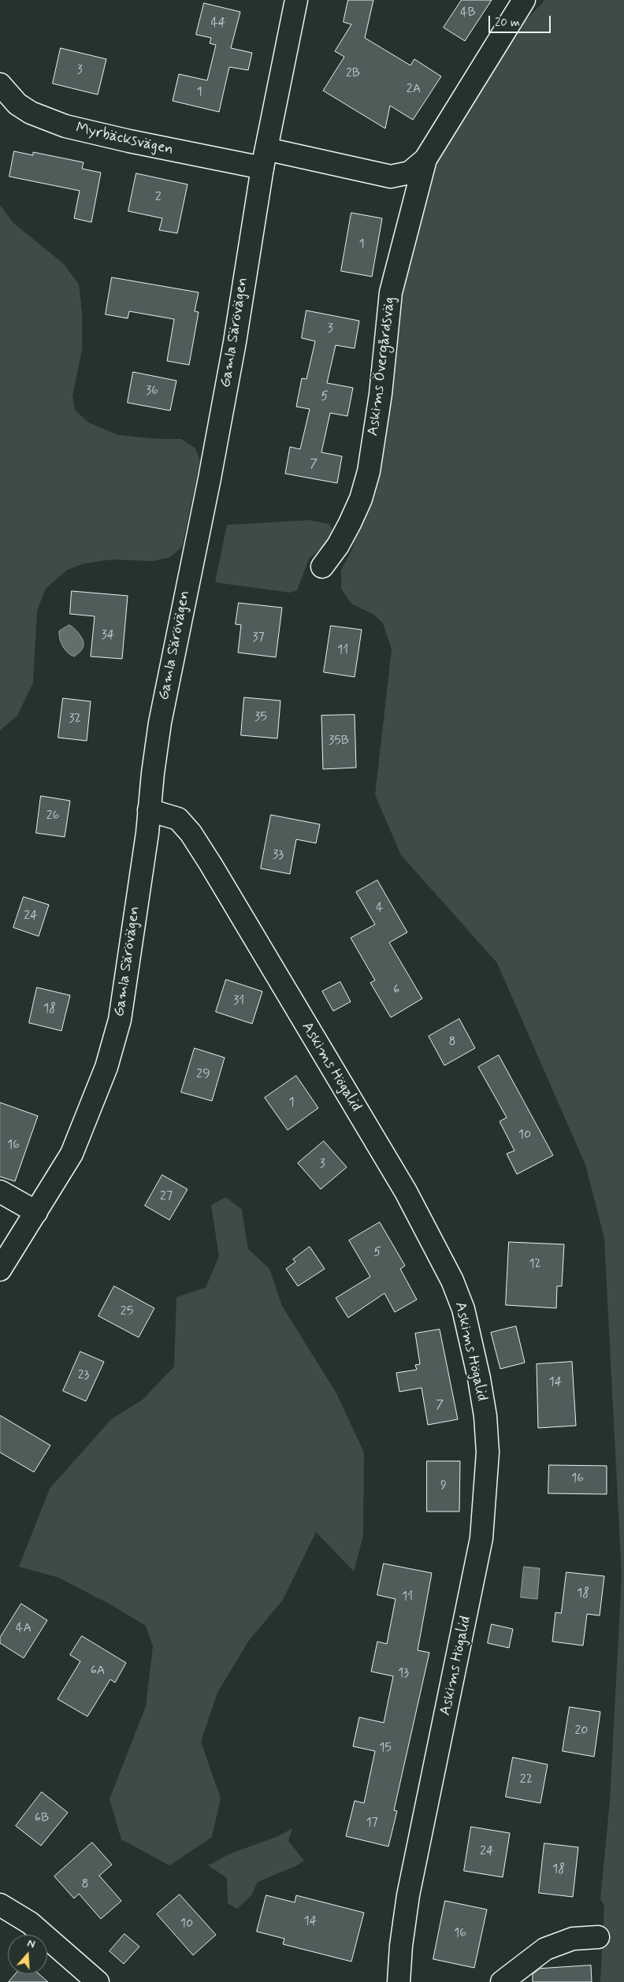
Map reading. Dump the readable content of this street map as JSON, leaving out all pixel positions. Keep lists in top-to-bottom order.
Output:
{
  "streets": {
    "street": [
      "Myrbäcksvägen",
      "Gamla Särövägen",
      "Askims Övergårdsväg",
      "Askims Högalid"
    ]
  },
  "crossings": [
    ["Myrbäcksvägen", "Gamla Särövägen"],
    ["Myrbäcksvägen", "Askims Övergårdsväg"],
    ["Gamla Särövägen", "Askims Övergårdsväg"],
    ["Gamla Särövägen", "Askims Högalid"]
  ],
  "house_numbers": [
    "4B",
    "44",
    "3",
    "2B",
    "2A",
    "1",
    "2",
    "1",
    "3",
    "36",
    "5",
    "7",
    "34",
    "37",
    "11",
    "35",
    "32",
    "35B",
    "26",
    "33",
    "4",
    "24",
    "6",
    "31",
    "18",
    "8",
    "29",
    "1",
    "10",
    "16",
    "3",
    "27",
    "5",
    "12",
    "25",
    "23",
    "14",
    "7",
    "16",
    "9",
    "18",
    "11",
    "4A",
    "6A",
    "13",
    "20",
    "15",
    "22",
    "6B",
    "17",
    "24",
    "18",
    "8",
    "14",
    "10",
    "16"
  ],
  "scale_bar": "20 m",
  "north": "top"
}
